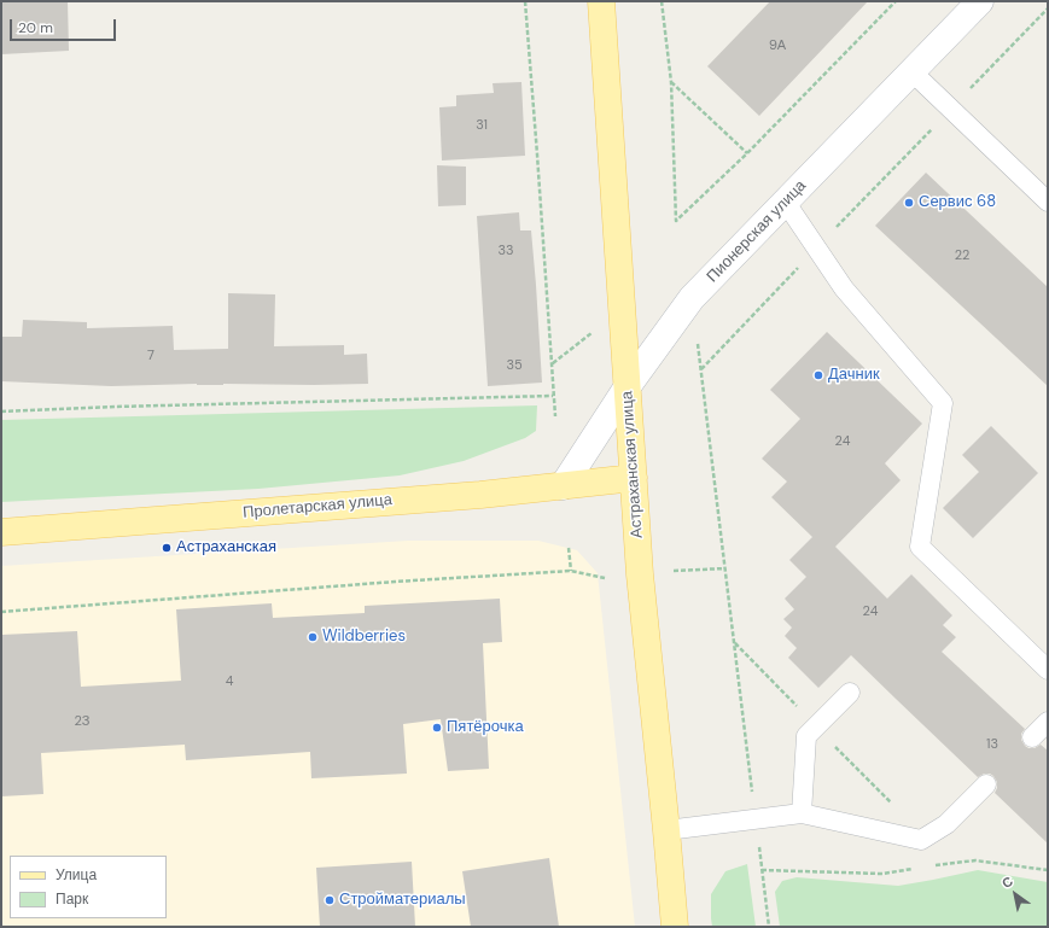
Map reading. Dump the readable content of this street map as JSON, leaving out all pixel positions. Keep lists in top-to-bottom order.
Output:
{
  "streets": {
    "main road": ["Пионерская улица", "Астраханская улица", "Пролетарская улица"]
  },
  "crossings": [
    ["Пионерская улица", "Астраханская улица"],
    ["Пионерская улица", "Пролетарская улица"],
    ["Астраханская улица", "Пролетарская улица"]
  ],
  "places": [
    "Сервис 68",
    "Дачник",
    "Астраханская",
    "Wildberries",
    "Пятёрочка",
    "Стройматериалы"
  ],
  "house_numbers": [
    "9А",
    "31",
    "33",
    "22",
    "7",
    "35",
    "24",
    "24",
    "4",
    "2З",
    "13"
  ],
  "legend": ["Улица", "Парк"],
  "scale_bar": "20 m",
  "north": "top left"
}
